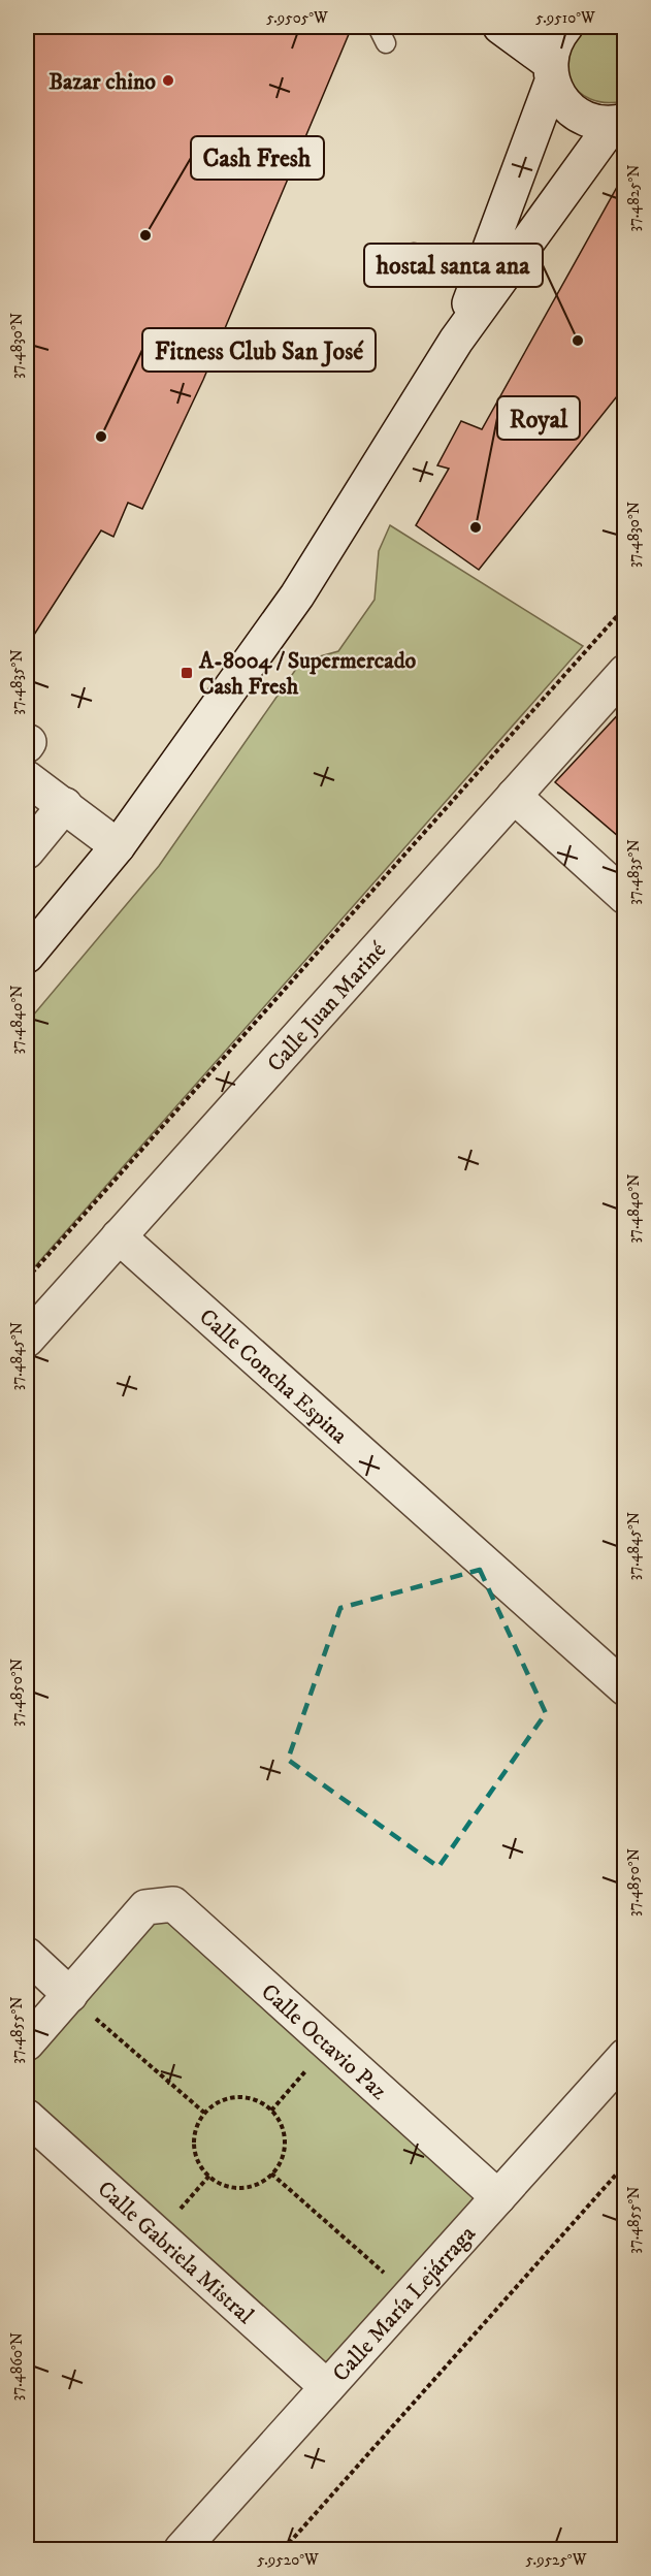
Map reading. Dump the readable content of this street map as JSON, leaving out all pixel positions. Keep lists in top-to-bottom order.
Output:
{
  "streets": {
    "street": [
      "Calle Juan Mariné",
      "Calle Concha Espina",
      "Calle Octavio Paz",
      "Calle Gabriela Mistral",
      "Calle María Lejárraga"
    ]
  },
  "crossings": [
    ["Calle Juan Mariné", "Calle Concha Espina"],
    ["Calle Octavio Paz", "Calle María Lejárraga"],
    ["Calle Gabriela Mistral", "Calle María Lejárraga"]
  ],
  "places": {
    "other": [
      "Bazar chino",
      "Cash Fresh",
      "hostal santa ana",
      "Fitness Club San José",
      "Royal"
    ],
    "transit": ["A-8004 / Supermercado Cash Fresh"]
  },
  "coordinates": [
    "5.9505°W",
    "5.9510°W",
    "37.4825°N",
    "37.4830°N",
    "37.4835°N",
    "37.4840°N",
    "37.4845°N",
    "37.4850°N",
    "37.4855°N",
    "37.4860°N",
    "5.9520°W",
    "5.9525°W"
  ]
}
